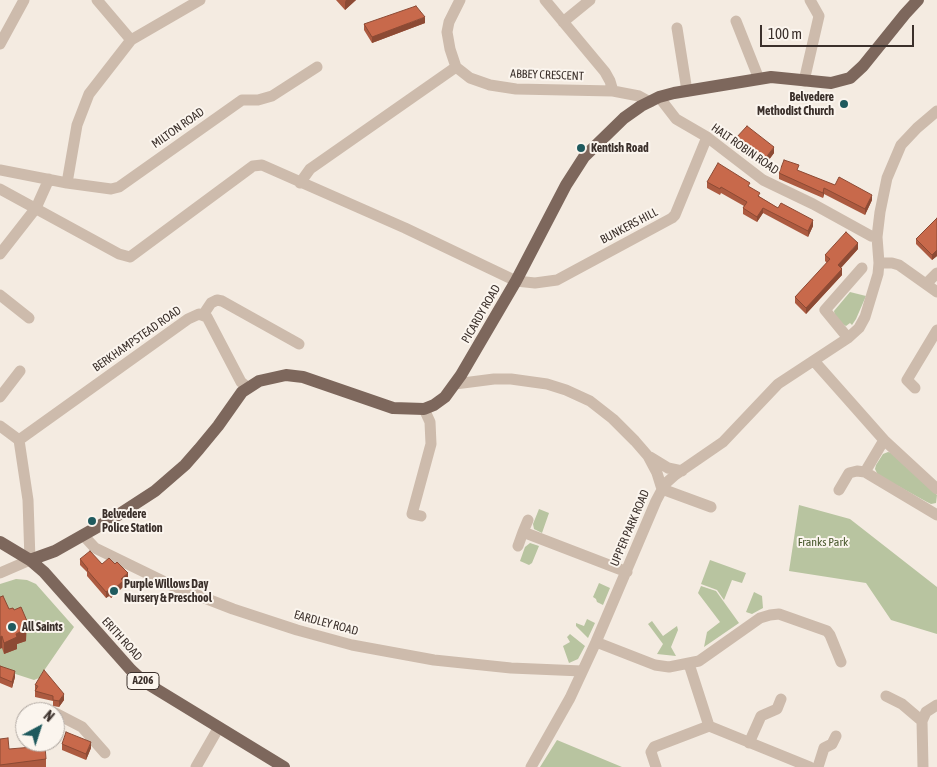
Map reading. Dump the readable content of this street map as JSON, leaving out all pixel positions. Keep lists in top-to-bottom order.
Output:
{
  "streets": {
    "main road": ["PICARDY ROAD", "ERITH ROAD", "A206"],
    "street": [
      "ABBEY CRESCENT",
      "MILTON ROAD",
      "HALT ROBIN ROAD",
      "BUNKERS HILL",
      "BERKHAMPSTEAD ROAD",
      "UPPER PARK ROAD",
      "EARDLEY ROAD"
    ]
  },
  "crossings": [
    ["ABBEY CRESCENT", "HALT ROBIN ROAD"],
    ["ABBEY CRESCENT", "PICARDY ROAD"],
    ["HALT ROBIN ROAD", "BUNKERS HILL"],
    ["HALT ROBIN ROAD", "PICARDY ROAD"],
    ["HALT ROBIN ROAD", "UPPER PARK ROAD"],
    ["BUNKERS HILL", "PICARDY ROAD"],
    ["UPPER PARK ROAD", "EARDLEY ROAD"],
    ["ERITH ROAD", "A206"]
  ],
  "parks": ["Franks Park"],
  "places": [
    "Belvedere Methodist Church",
    "Kentish Road",
    "Belvedere Police Station",
    "Purple Willows Day Nursery & Preschool",
    "All Saints"
  ],
  "scale_bar": "100 m",
  "north": "top right"
}
